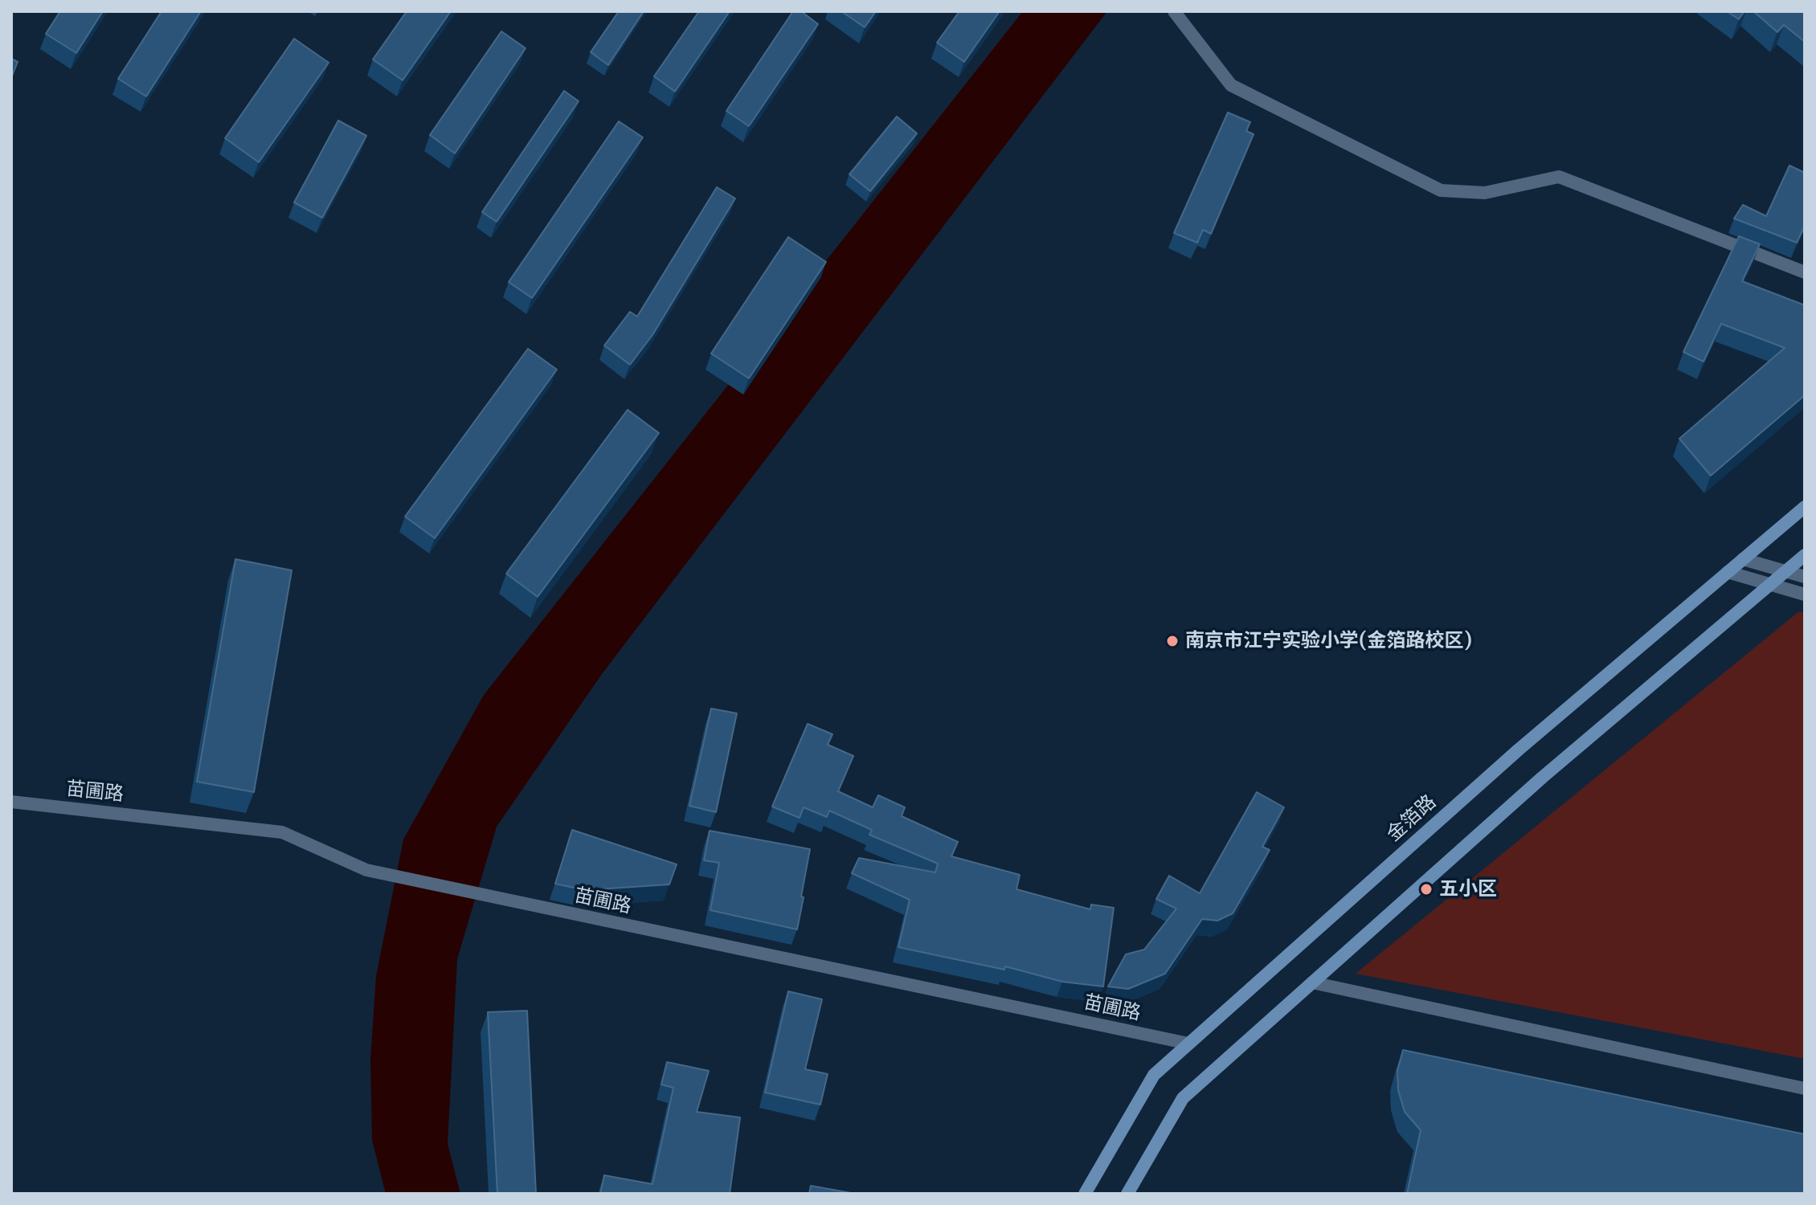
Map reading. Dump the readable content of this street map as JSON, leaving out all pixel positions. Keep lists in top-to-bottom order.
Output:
{
  "streets": {
    "main road": ["金箔路"],
    "street": ["苗圃路"]
  },
  "crossings": [
    ["苗圃路", "金箔路"]
  ],
  "places": ["南京市江宁实验小学(金箔路校区)", "五小区"]
}
